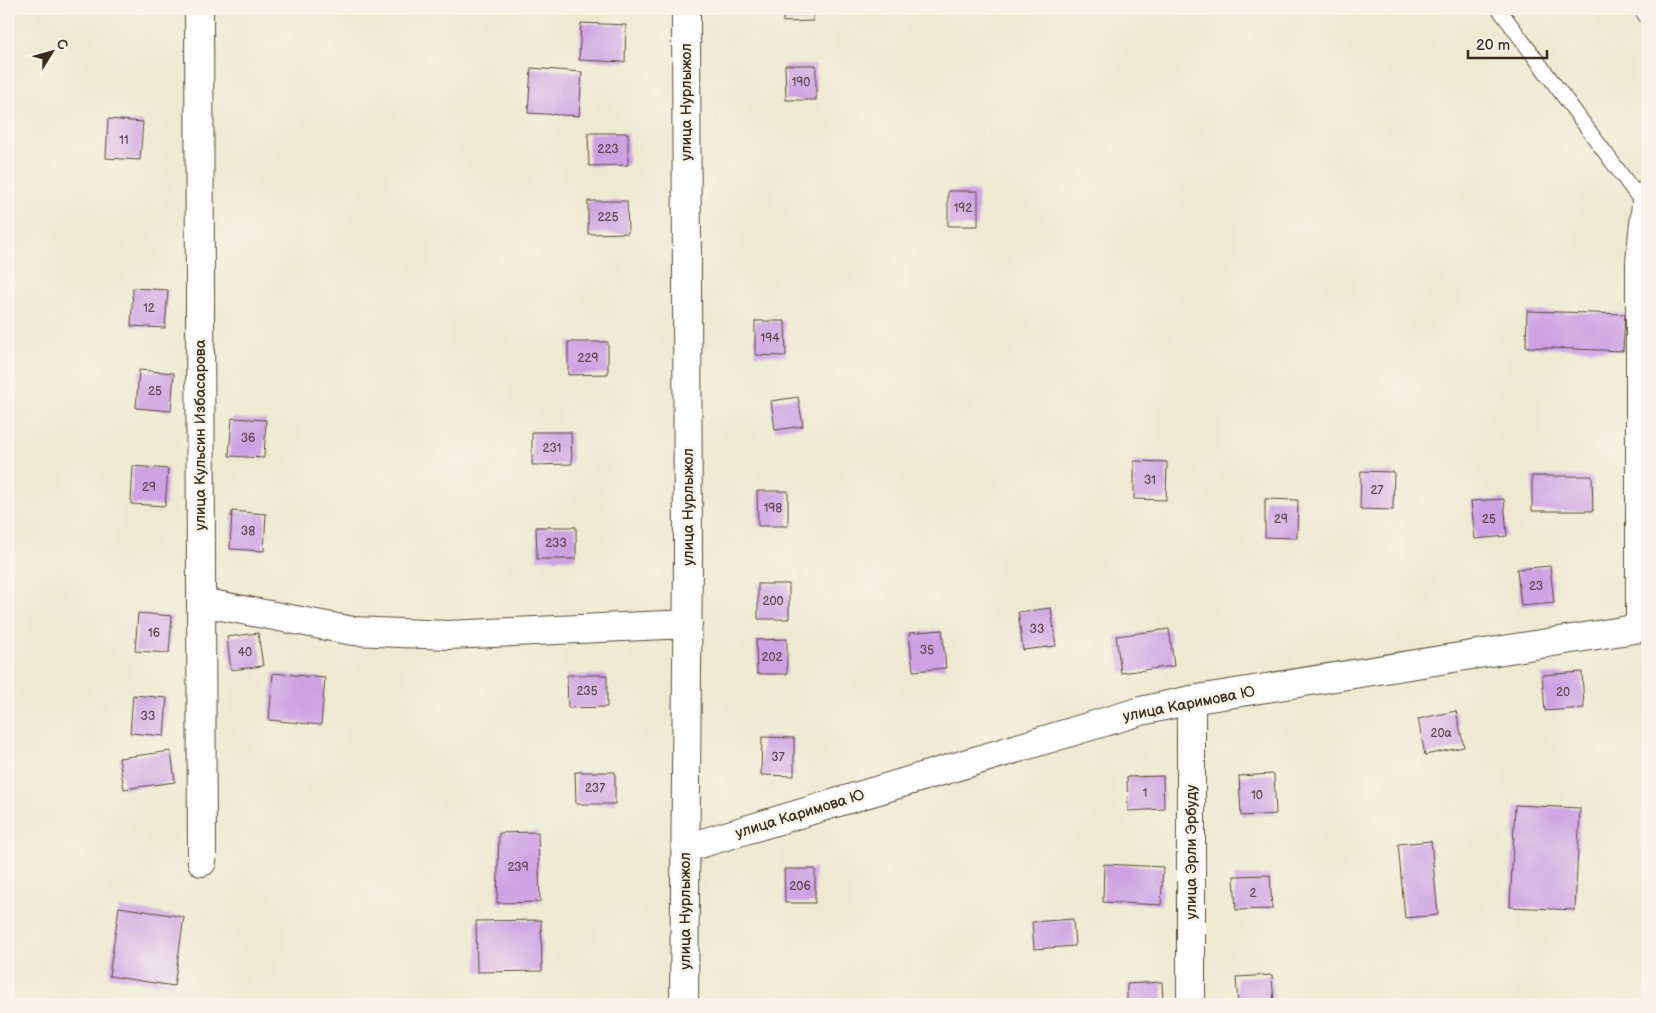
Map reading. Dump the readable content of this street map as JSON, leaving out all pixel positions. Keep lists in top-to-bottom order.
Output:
{
  "streets": {
    "street": [
      "улица Нурлыжол",
      "улица Кульсин Избасарова",
      "улица Каримова Ю",
      "улица Эрли Эрбуду"
    ]
  },
  "crossings": [
    ["улица Нурлыжол", "улица Каримова Ю"],
    ["улица Каримова Ю", "улица Эрли Эрбуду"]
  ],
  "house_numbers": [
    "190",
    "11",
    "223",
    "192",
    "225",
    "12",
    "194",
    "229",
    "25",
    "36",
    "231",
    "31",
    "29",
    "27",
    "198",
    "29",
    "25",
    "38",
    "233",
    "23",
    "200",
    "33",
    "16",
    "35",
    "40",
    "202",
    "235",
    "20",
    "33",
    "20а",
    "37",
    "237",
    "1",
    "10",
    "239",
    "206",
    "2"
  ],
  "scale_bar": "20 m",
  "north": "top right"
}
